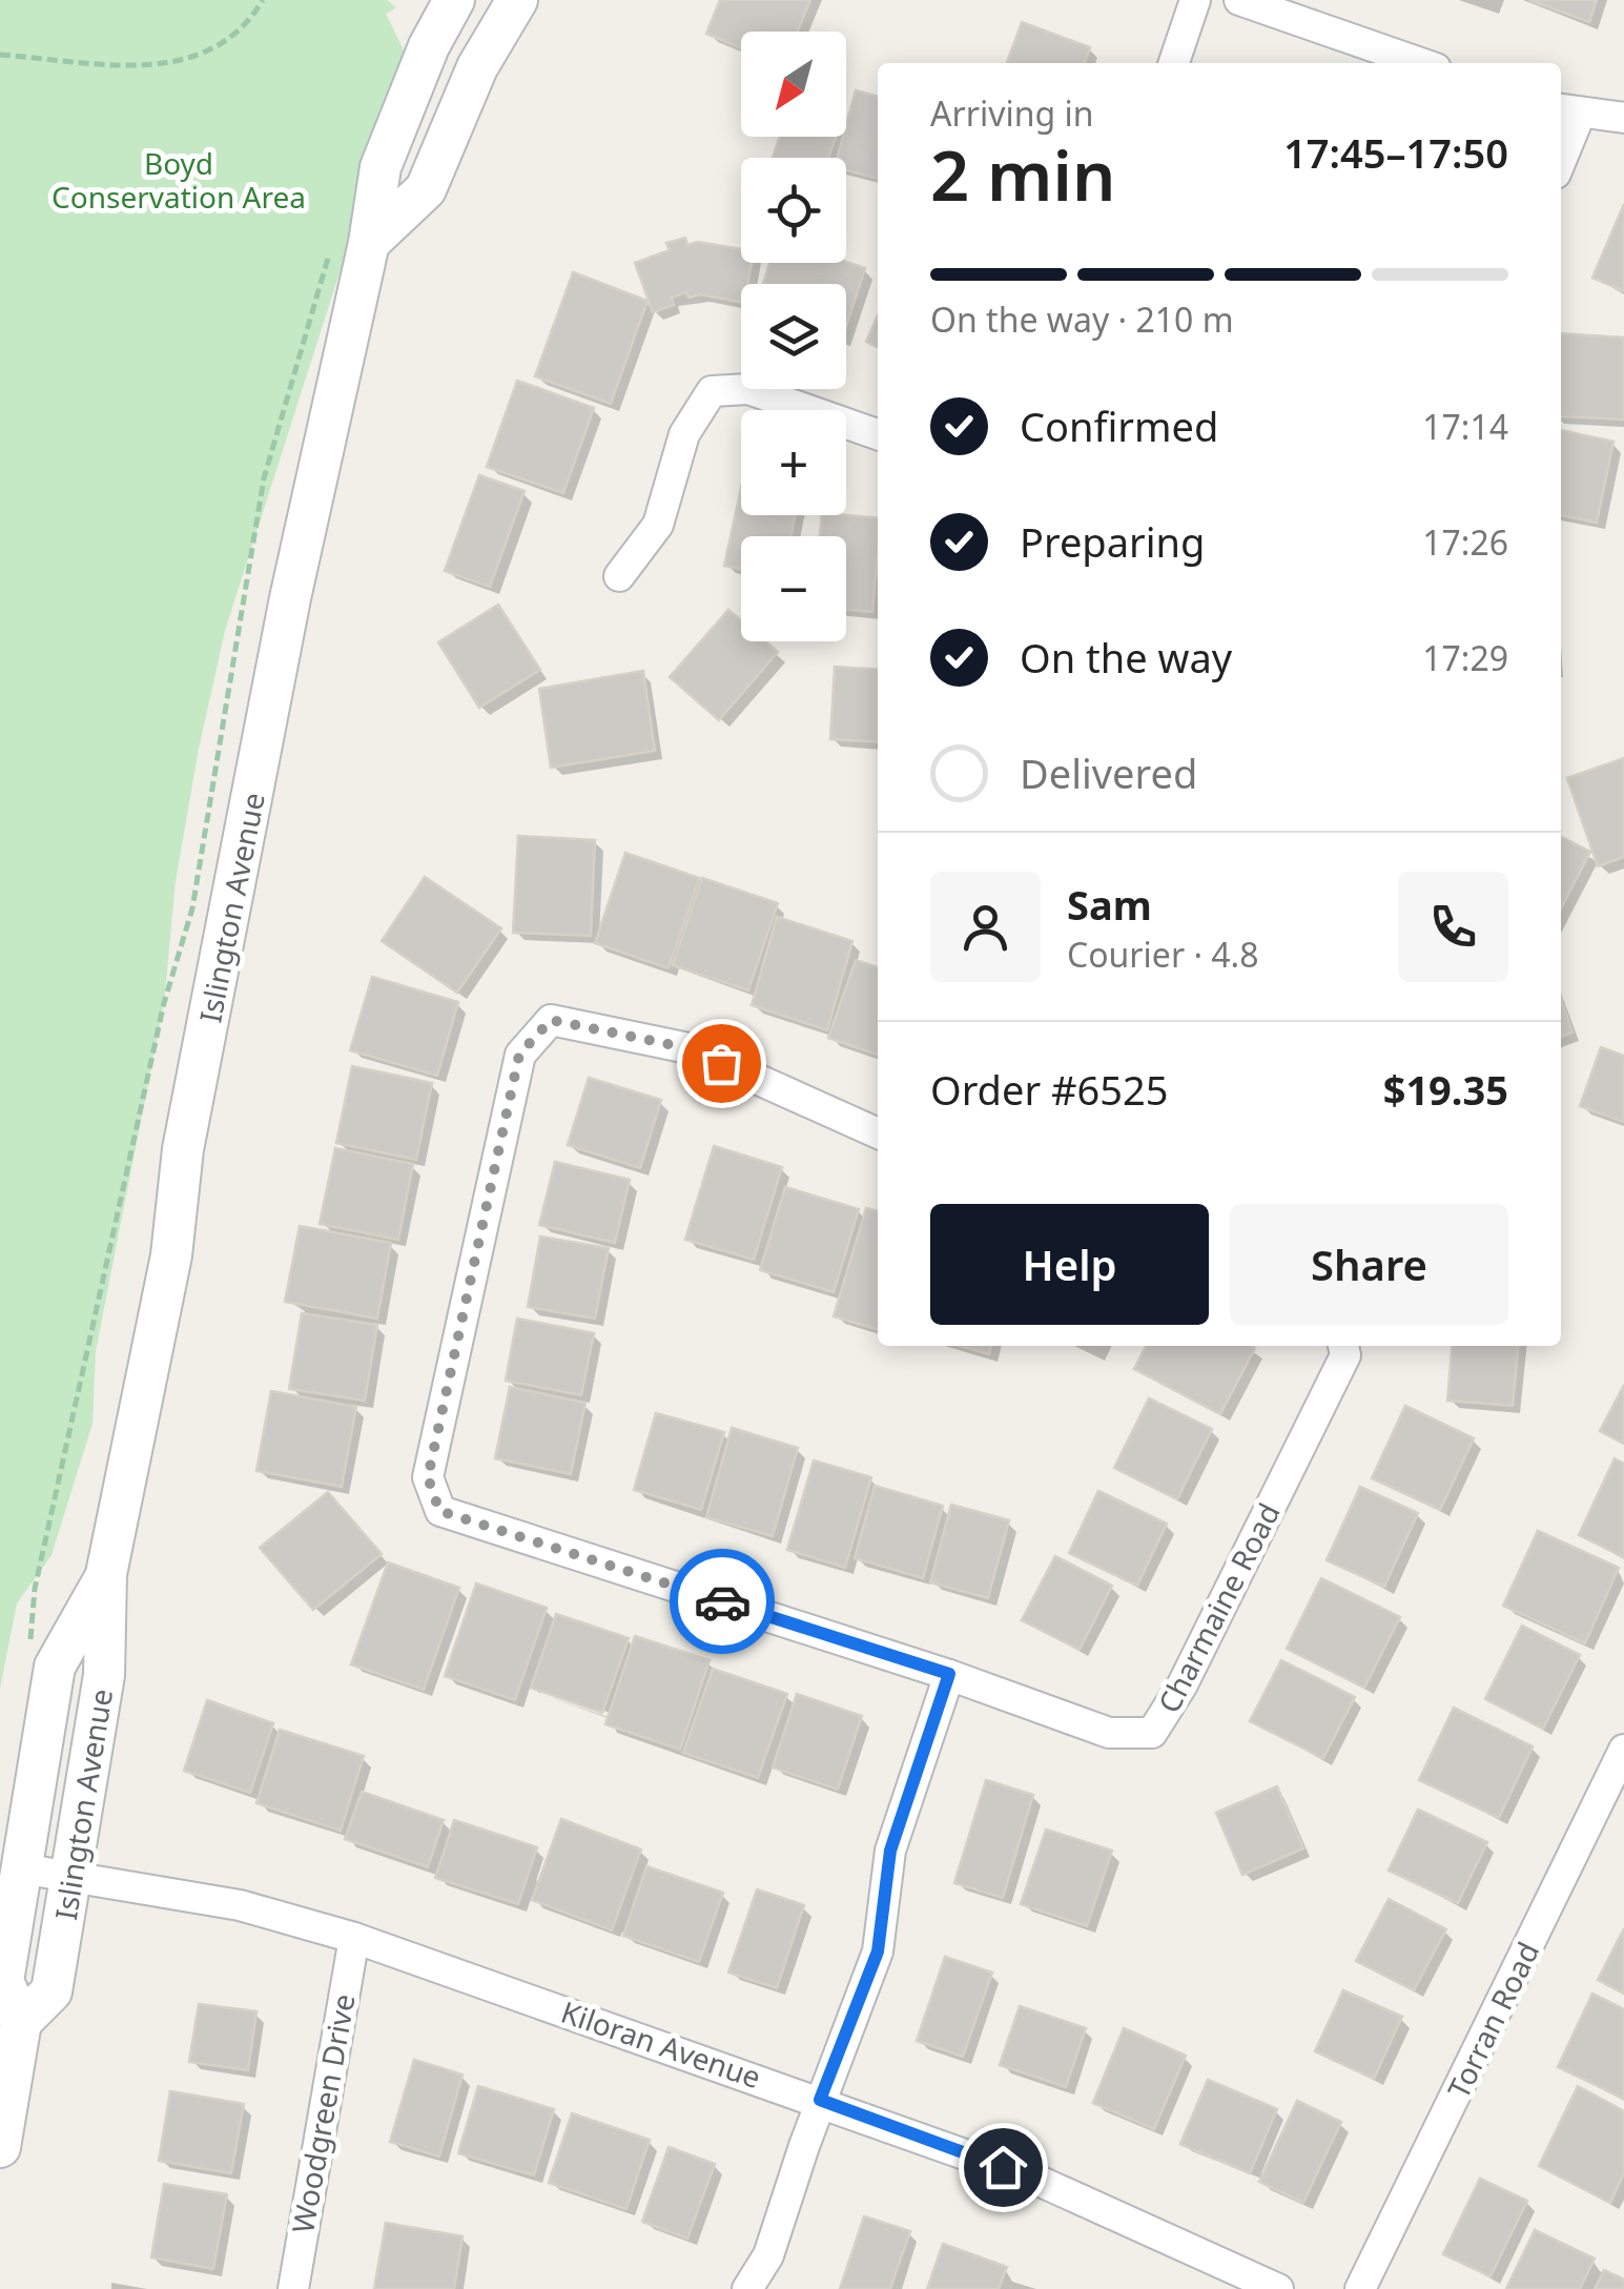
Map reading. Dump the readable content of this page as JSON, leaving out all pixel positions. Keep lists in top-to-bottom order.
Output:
{
  "streets": {
    "main road": ["Islington Avenue"],
    "street": [
      "Charmaine Road",
      "Torran Road",
      "Kiloran Avenue",
      "Woodgreen Drive"
    ]
  },
  "crossings": [
    ["Islington Avenue", "Kiloran Avenue"],
    ["Kiloran Avenue", "Woodgreen Drive"]
  ],
  "parks": ["Boyd Conservation Area"],
  "north": "bottom left",
  "page": {
    "map_buttons": ["+", "−"],
    "heading": ["2 min", "Arriving in", "17:45–17:50"],
    "panel": [
      "Sam",
      "Courier · 4.8",
      "Order #6525",
      "$19.35"
    ],
    "bar": "On the way · 210 m",
    "list": [
      ["Confirmed", "17:14"],
      ["Preparing", "17:26"],
      ["On the way", "17:29"],
      "Delivered"
    ],
    "buttons": ["Help", "Share"]
  }
}
